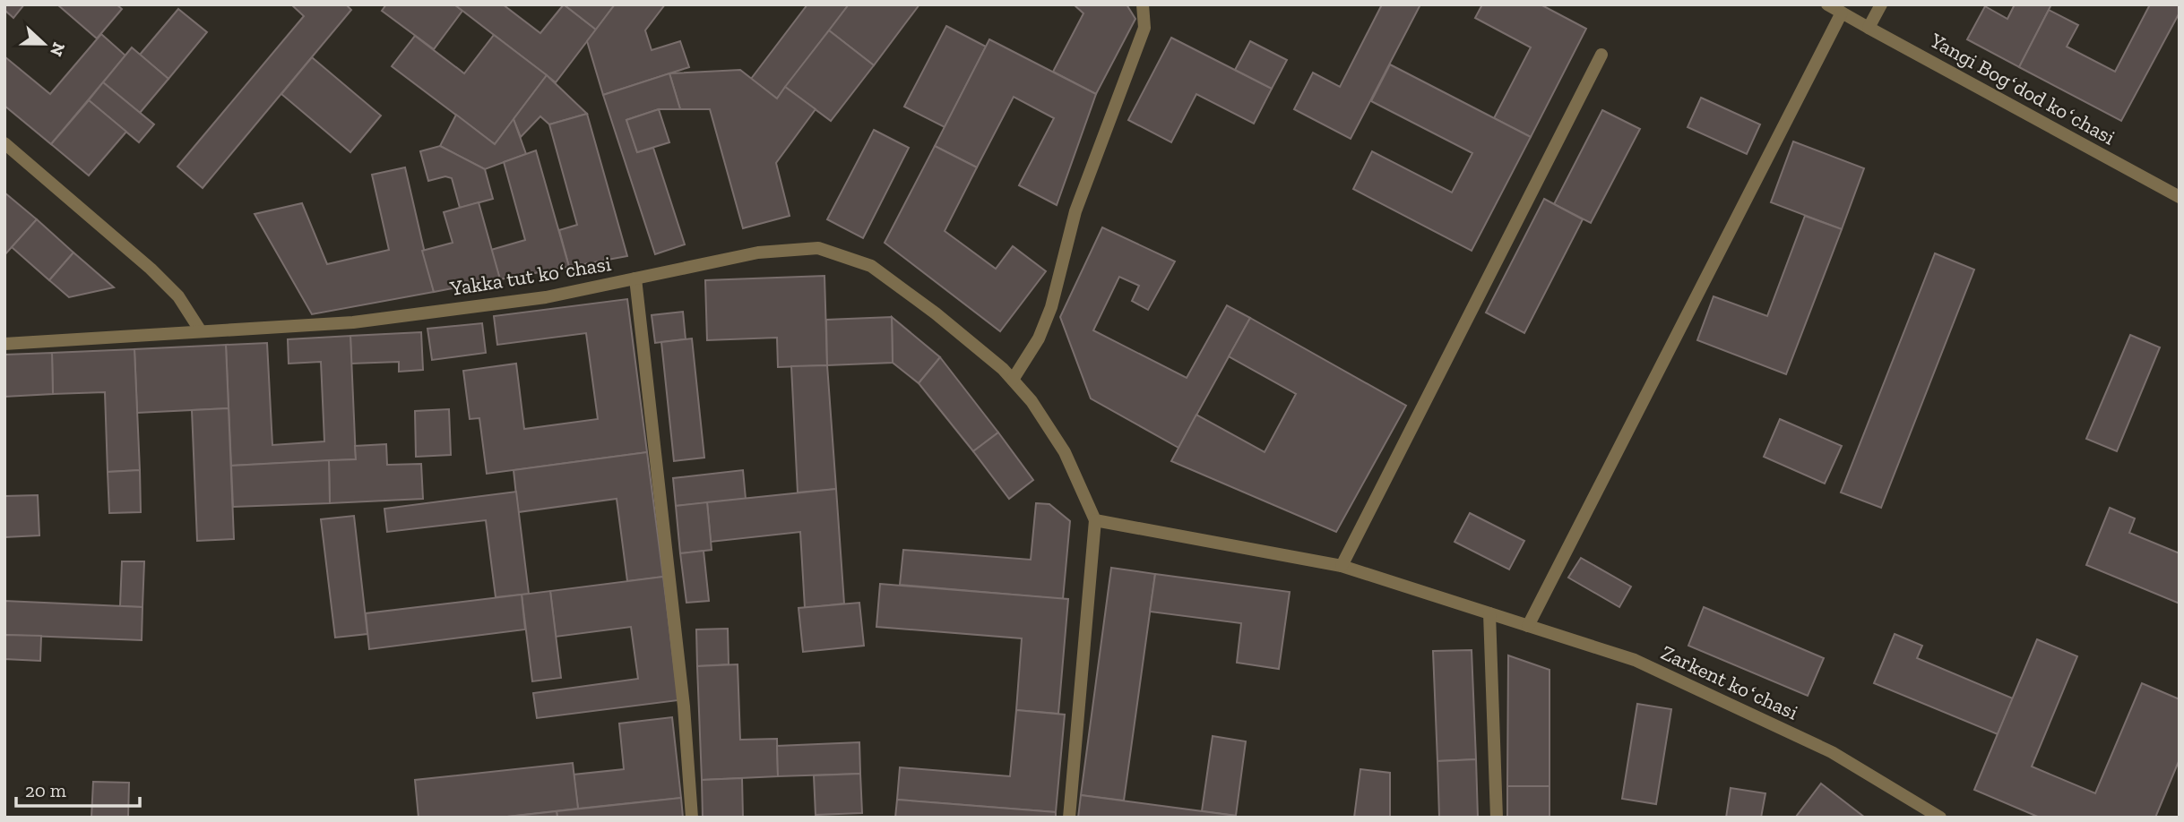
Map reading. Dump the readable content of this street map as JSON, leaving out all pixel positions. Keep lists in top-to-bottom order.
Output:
{
  "streets": {
    "street": ["Yangi Bogʻdod koʻchasi", "Yakka tut koʻchasi", "Zarkent koʻchasi"]
  },
  "scale_bar": "20 m",
  "north": "right"
}
